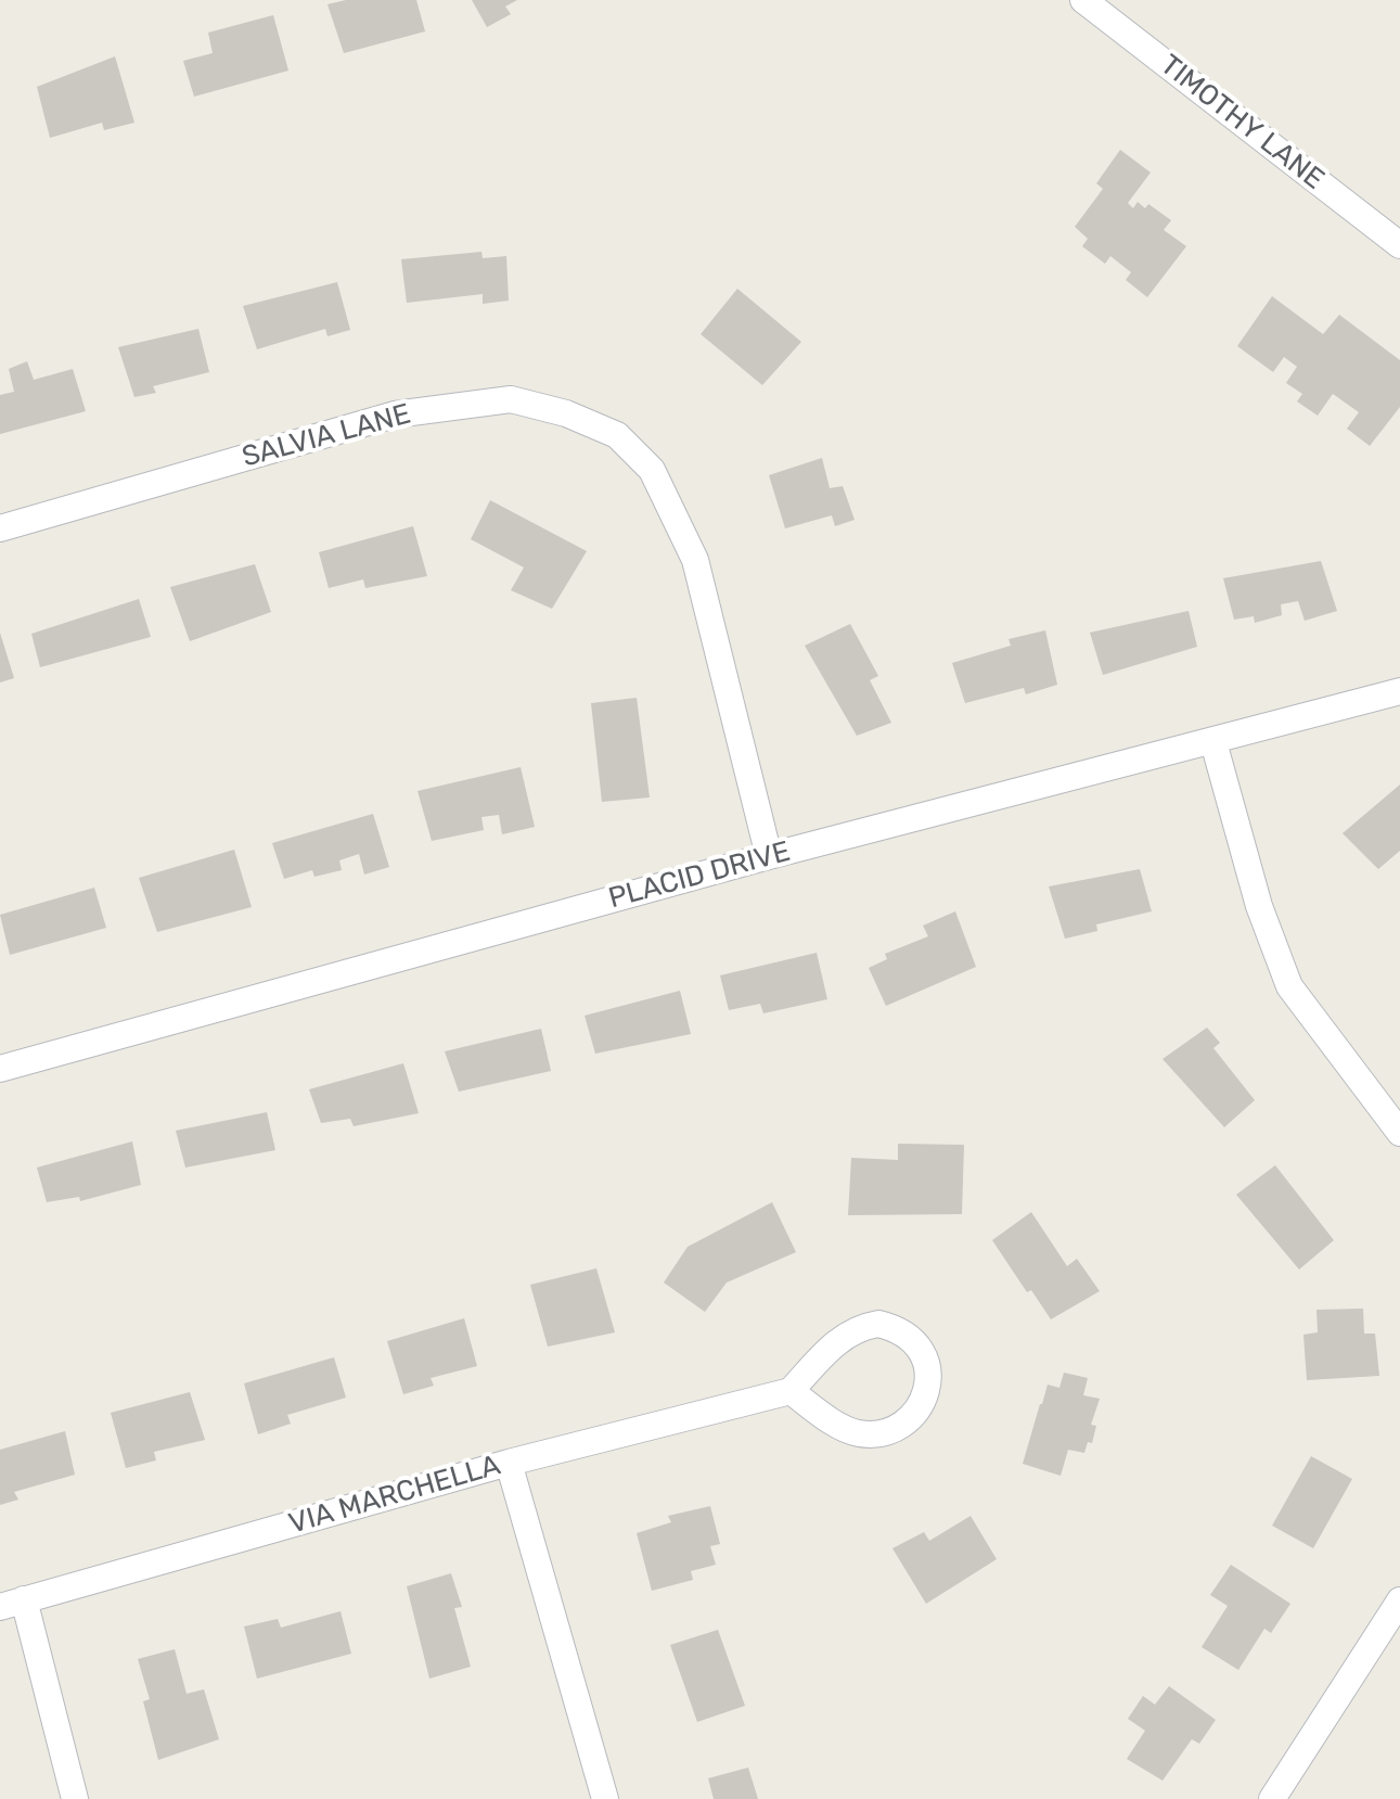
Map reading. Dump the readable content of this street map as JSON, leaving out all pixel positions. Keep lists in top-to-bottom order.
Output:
{
  "streets": {
    "street": [
      "TIMOTHY LANE",
      "SALVIA LANE",
      "PLACID DRIVE",
      "VIA MARCHELLA"
    ]
  },
  "crossings": [
    ["SALVIA LANE", "PLACID DRIVE"]
  ]
}
